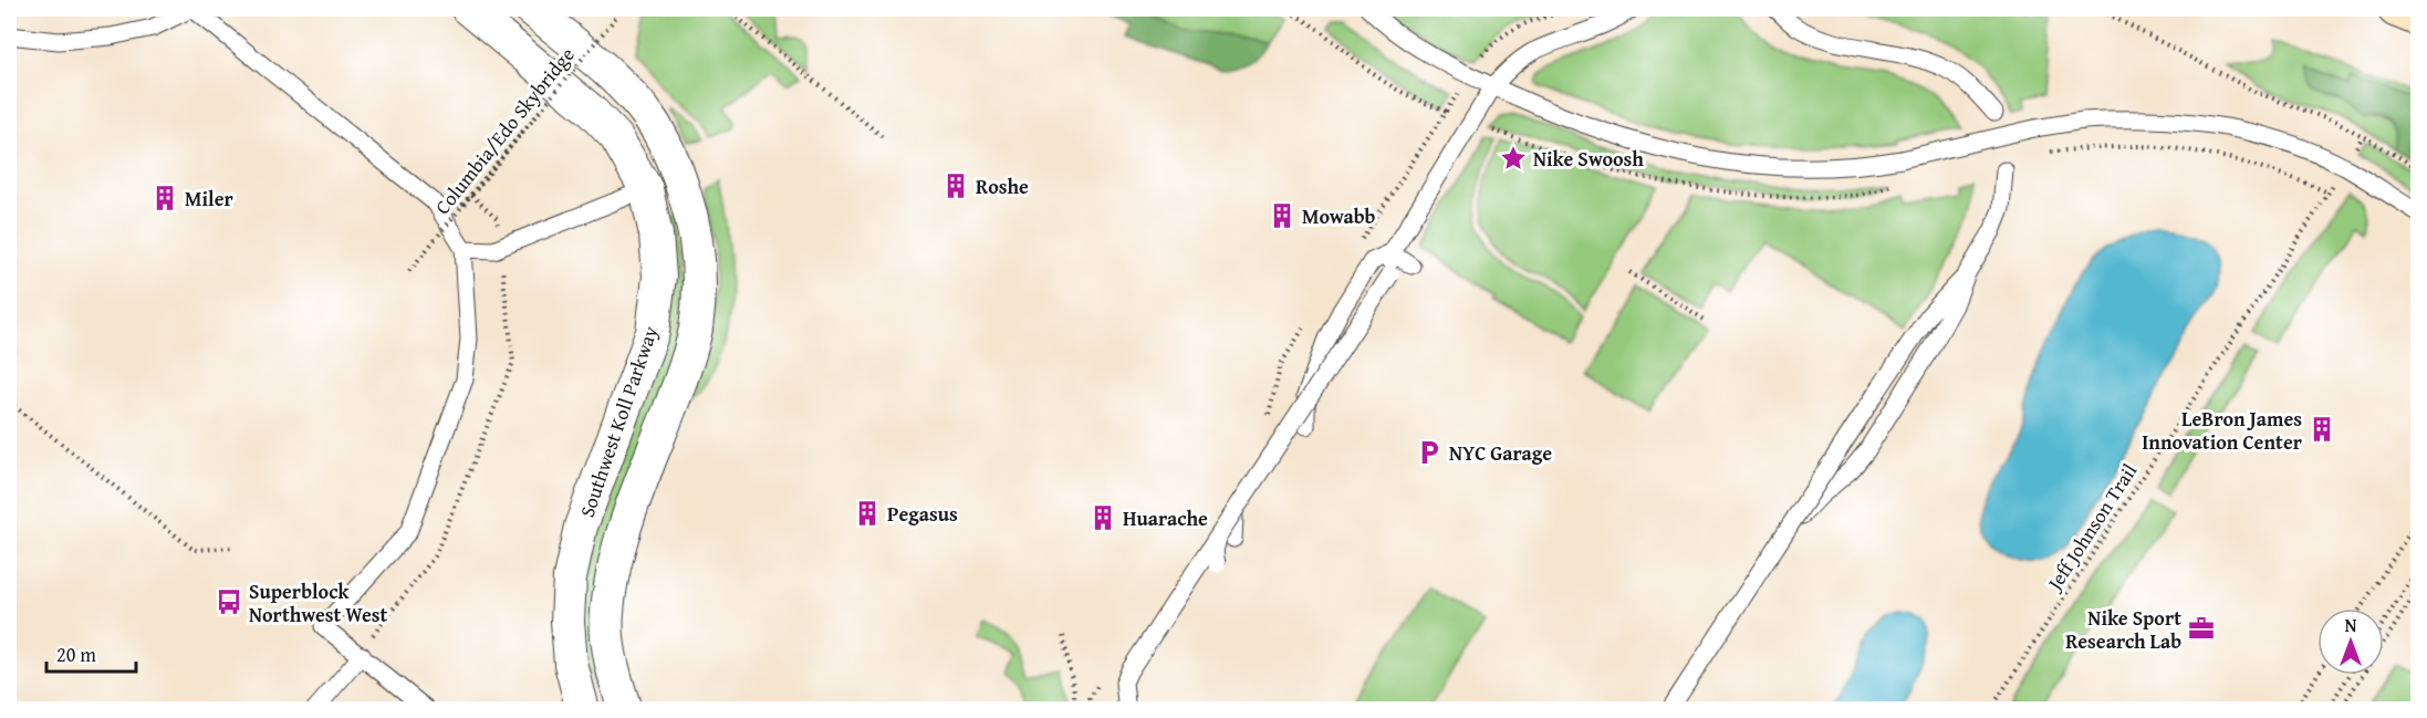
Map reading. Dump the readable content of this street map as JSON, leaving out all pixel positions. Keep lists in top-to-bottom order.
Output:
{
  "streets": {
    "street": ["Southwest Koll Parkway"],
    "path": ["Columbia/Edo Skybridge", "Jeff Johnson Trail"]
  },
  "places": {
    "place": ["Nike Swoosh"],
    "building": [
      "Roshe",
      "Miler",
      "Mowabb",
      "LeBron James Innovation Center",
      "Pegasus",
      "Huarache"
    ],
    "parking": ["NYC Garage"],
    "bus stop": ["Superblock Northwest West"],
    "office": ["Nike Sport Research Lab"]
  },
  "scale_bar": "20 m",
  "north": "top"
}
